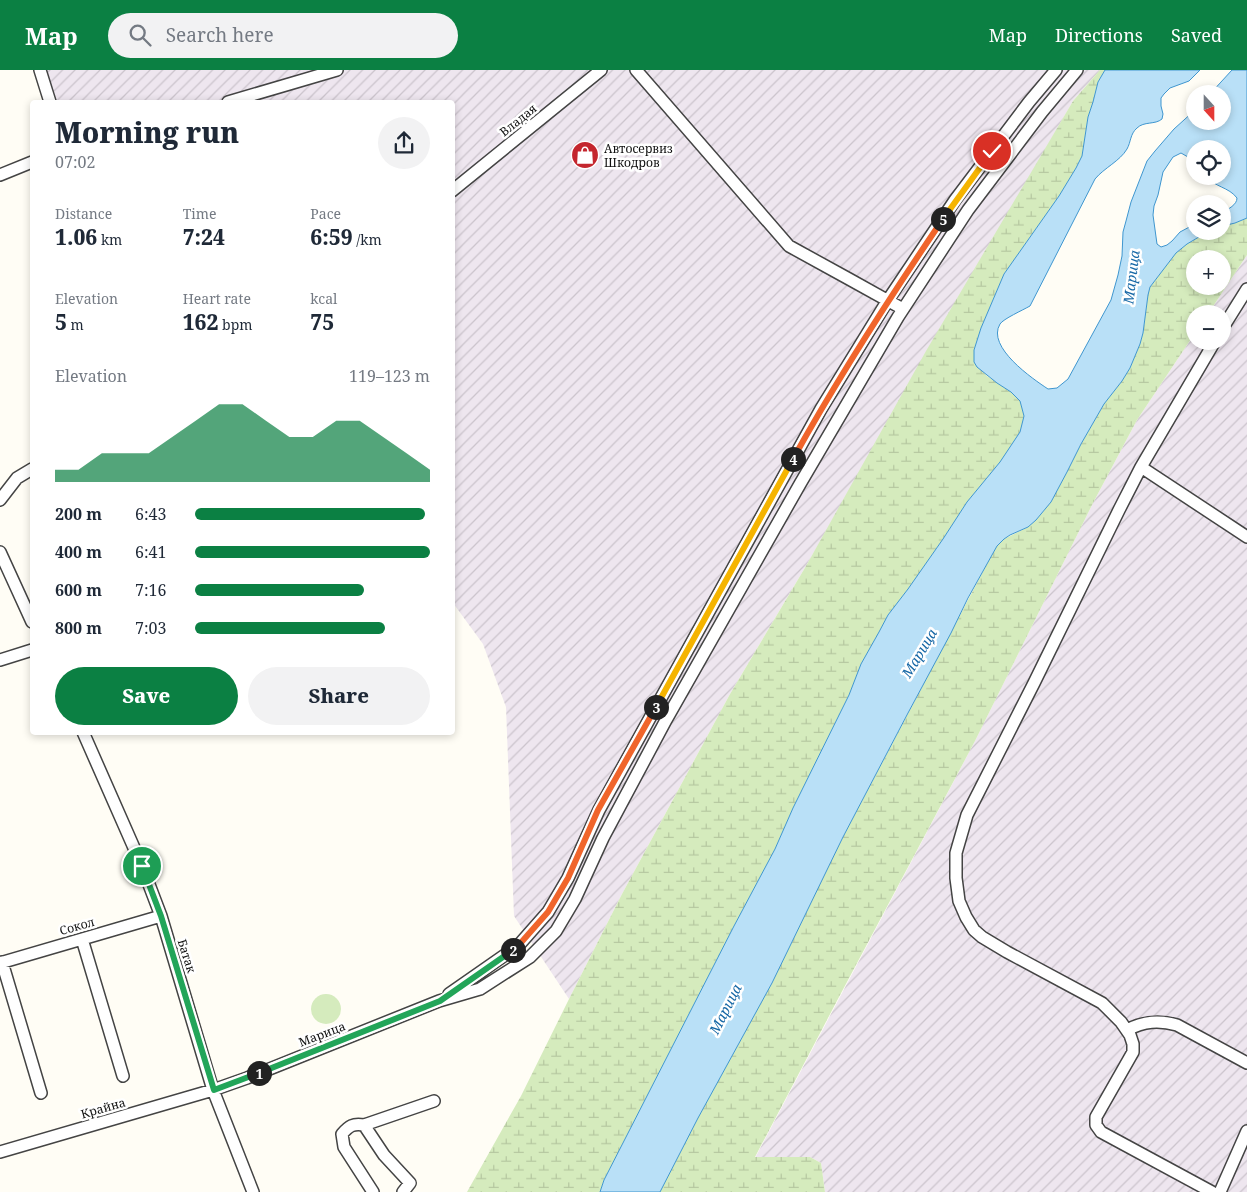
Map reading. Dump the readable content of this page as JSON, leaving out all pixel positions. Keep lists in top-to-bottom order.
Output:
{
  "streets": {
    "street": [
      "Владая",
      "Сокол",
      "Батак",
      "Марица",
      "Крайна"
    ]
  },
  "crossings": [
    ["Сокол", "Батак"],
    ["Батак", "Марица"],
    ["Батак", "Крайна"],
    ["Марица", "Крайна"]
  ],
  "water": ["Марица"],
  "places": {
    "shop": ["Автосервиз Шкодров"]
  },
  "north": "bottom",
  "page": {
    "header": "Map",
    "search": "Search here",
    "nav": ["Map", "Directions", "Saved"],
    "map_buttons": ["+", "−"],
    "heading": ["Morning run", "07:02"],
    "stats": [
      ["Distance", "1.06 km"],
      ["Time", "7:24"],
      ["Pace", "6:59 /km"],
      ["Elevation", "5 m"],
      ["Heart rate", "162 bpm"],
      ["kcal", "75"]
    ],
    "pins": [
      "5",
      "4",
      "3",
      "2",
      "1"
    ],
    "chart": ["Elevation", "119–123 m"],
    "list": [
      {
        "name": "200 m",
        "note": "6:43"
      },
      {
        "name": "400 m",
        "note": "6:41"
      },
      {
        "name": "600 m",
        "note": "7:16"
      },
      {
        "name": "800 m",
        "note": "7:03"
      }
    ],
    "buttons": ["Save", "Share"]
  }
}
